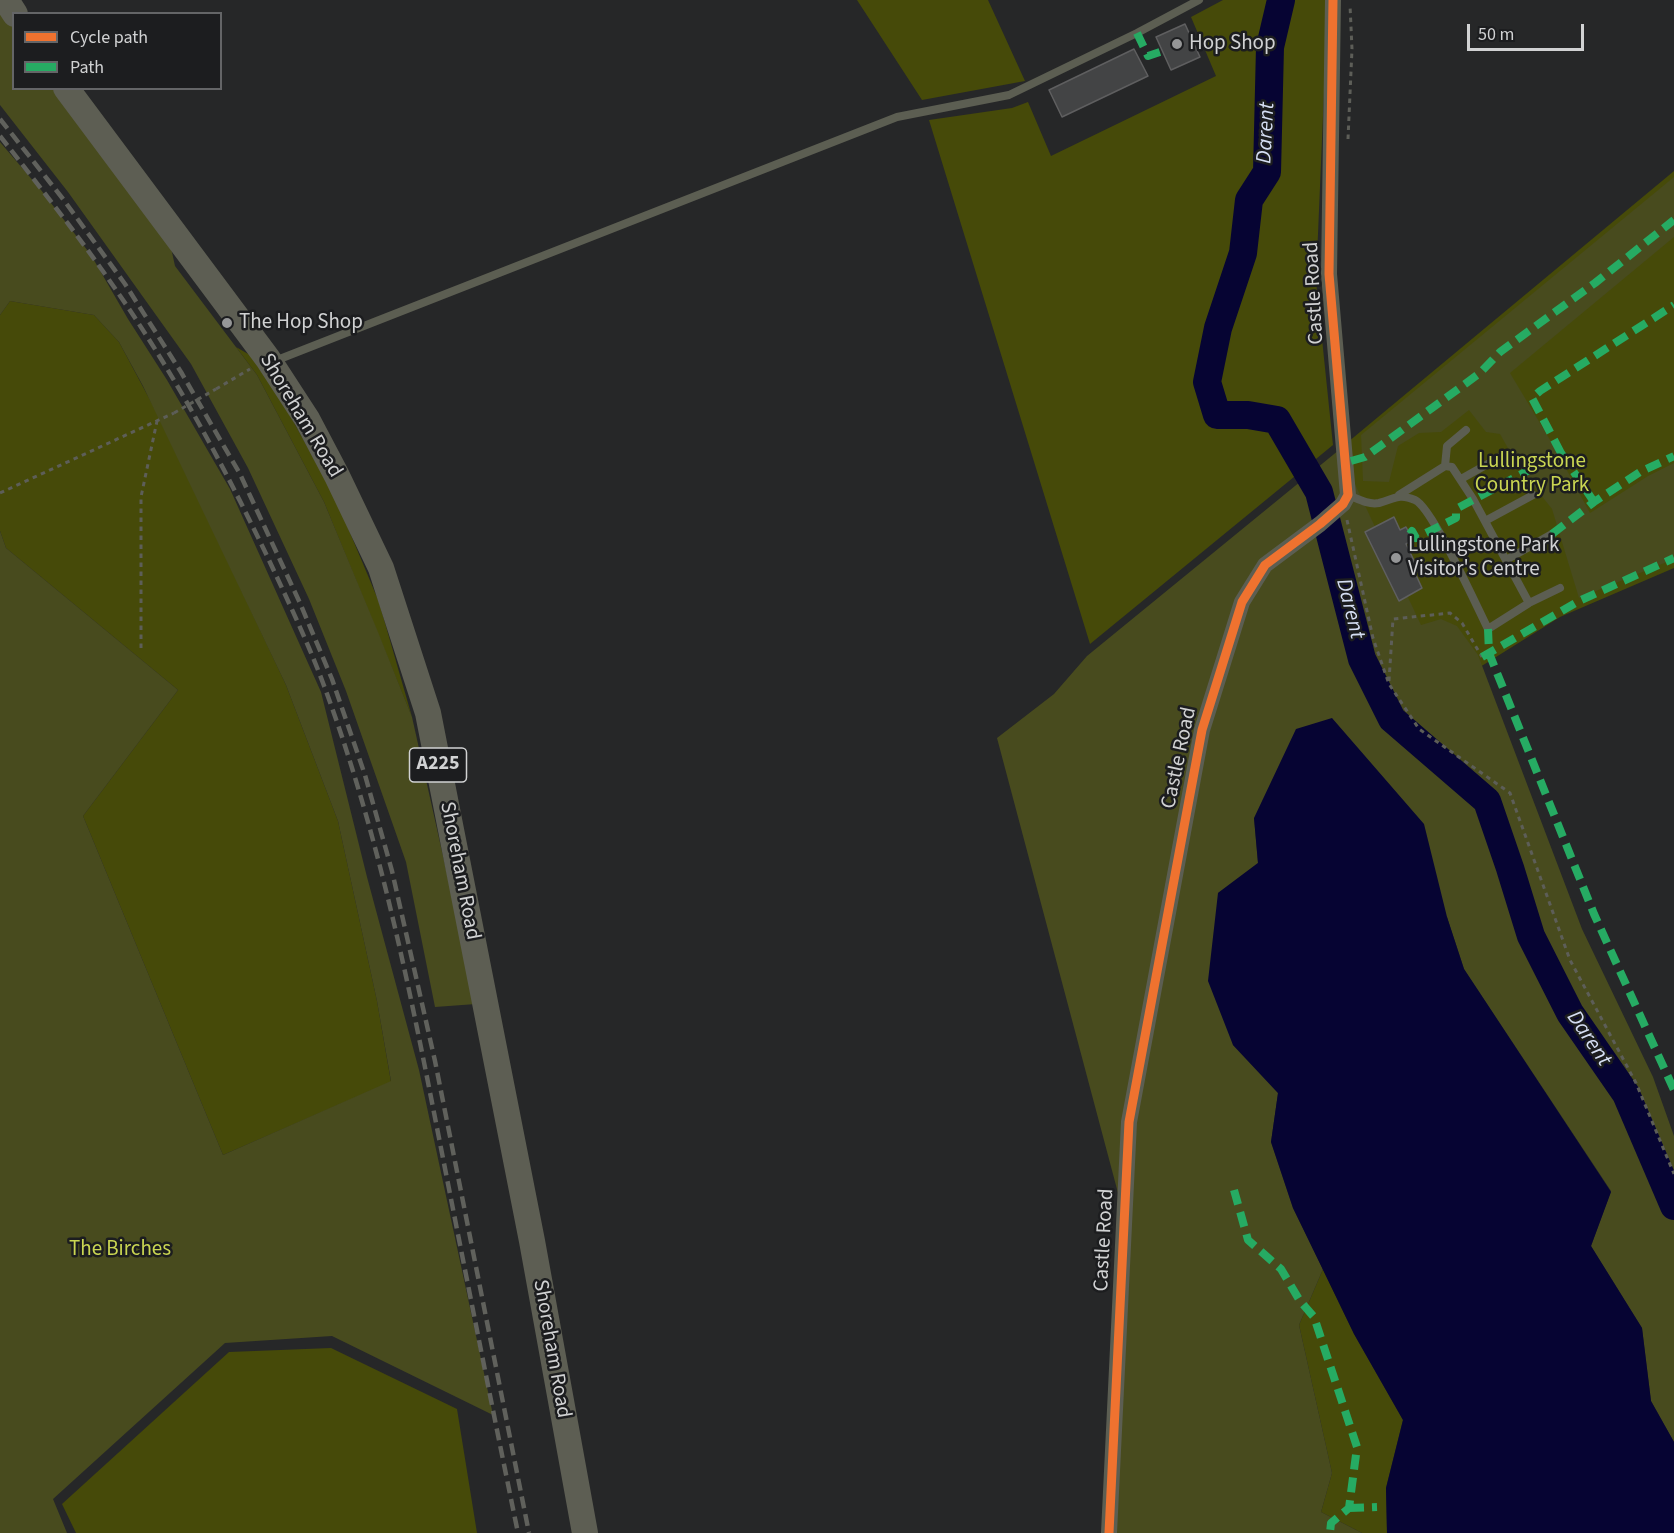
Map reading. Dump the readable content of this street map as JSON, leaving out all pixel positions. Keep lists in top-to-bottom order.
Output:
{
  "streets": {
    "main road": ["Shoreham Road", "A225"],
    "street": ["Castle Road"]
  },
  "water": ["Darent"],
  "parks": ["Lullingstone Country Park", "The Birches"],
  "places": ["Hop Shop", "The Hop Shop", "Lullingstone Park Visitor's Centre"],
  "legend": ["Cycle path", "Path"],
  "scale_bar": "50 m"
}
